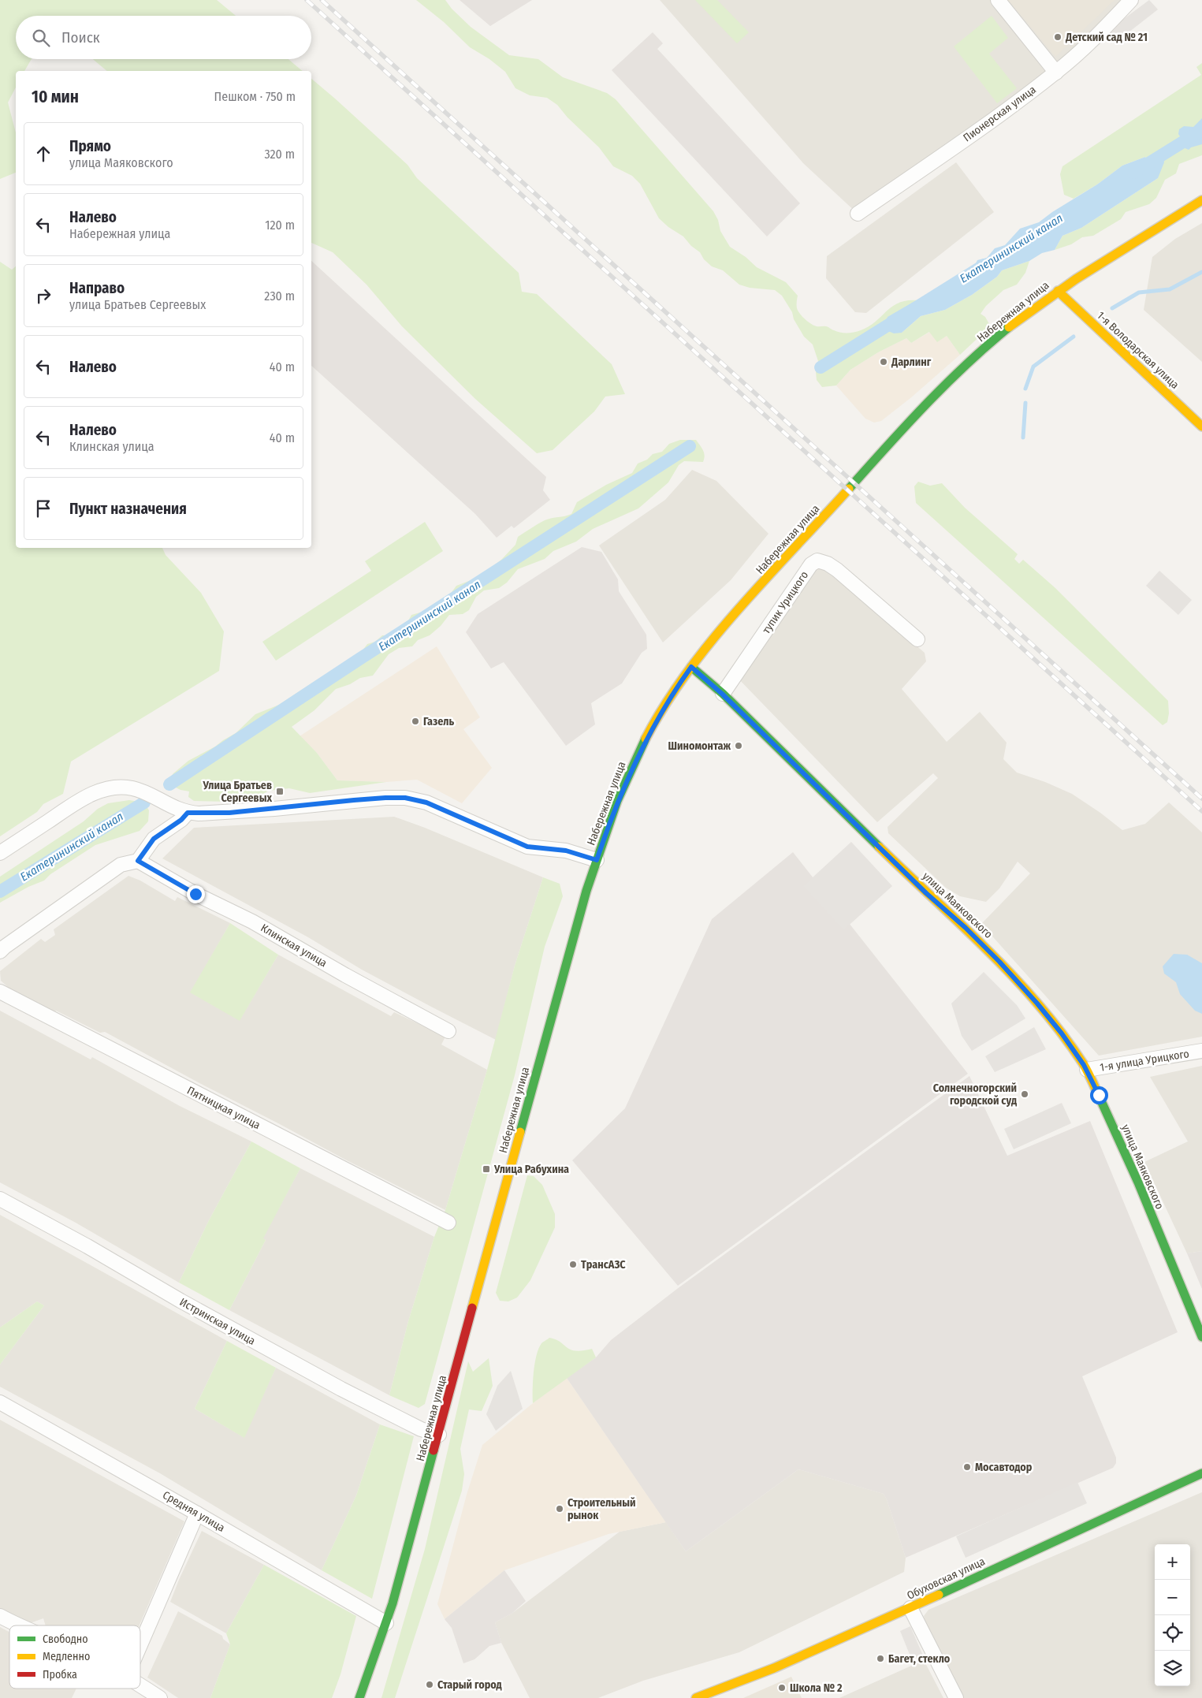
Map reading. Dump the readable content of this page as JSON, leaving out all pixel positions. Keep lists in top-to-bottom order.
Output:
{
  "streets": {
    "main road": [
      "Набережная улица",
      "1-я Володарская улица",
      "улица Маяковского",
      "Обуховская улица"
    ],
    "street": [
      "Пионерская улица",
      "тупик Урицкого",
      "Клинская улица",
      "1-я улица Урицкого",
      "Пятницкая улица",
      "Истринская улица",
      "Средняя улица"
    ]
  },
  "crossings": [
    ["Набережная улица", "1-я Володарская улица"],
    ["Набережная улица", "улица Маяковского"],
    ["Набережная улица", "Истринская улица"],
    ["Набережная улица", "Средняя улица"],
    ["тупик Урицкого", "улица Маяковского"],
    ["улица Маяковского", "1-я улица Урицкого"]
  ],
  "water": ["Екатерининский канал"],
  "places": {
    "other": [
      "Детский сад № 21",
      "Дарлинг",
      "Газель",
      "Шиномонтаж",
      "Солнечногорский городской суд",
      "ТрансАЗС",
      "Мосавтодор",
      "Строительный рынок",
      "Багет, стекло",
      "Старый город",
      "Школа № 2"
    ],
    "transit": ["Улица Братьев Сергеевых", "Улица Рабухина"]
  },
  "legend": ["Свободно", "Медленно", "Пробка"],
  "page": {
    "search": "Поиск",
    "heading": ["10 мин", "Пешком · 750 m"],
    "list": [
      ["Прямо", "улица Маяковского", "320 m"],
      ["Налево", "Набережная улица", "120 m"],
      ["Направо", "улица Братьев Сергеевых", "230 m"],
      ["Налево", "40 m"],
      ["Налево", "Клинская улица", "40 m"],
      "Пункт назначения"
    ],
    "map_buttons": ["+", "−"]
  }
}
